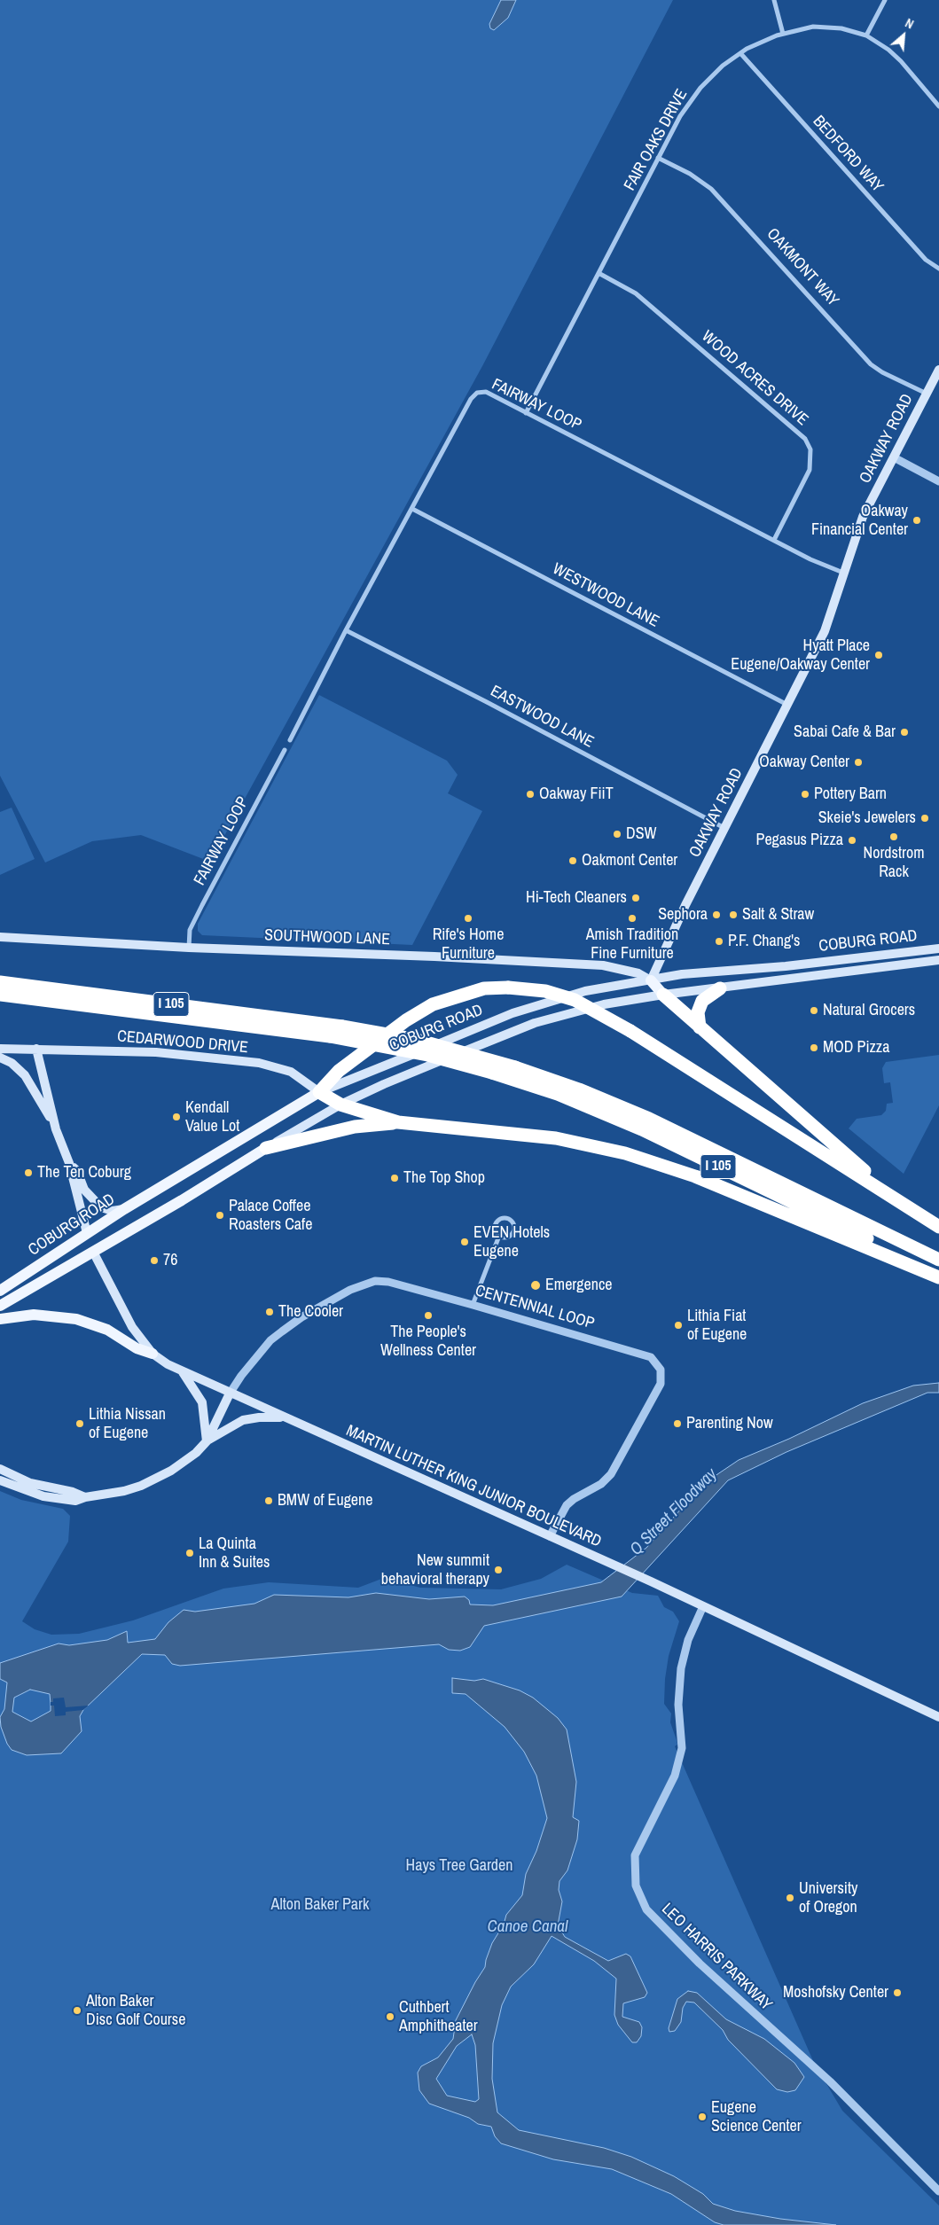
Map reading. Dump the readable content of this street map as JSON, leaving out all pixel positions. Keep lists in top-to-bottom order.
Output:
{
  "streets": {
    "highway": ["I 105"],
    "main road": [
      "OAKWAY ROAD",
      "SOUTHWOOD LANE",
      "COBURG ROAD",
      "CEDARWOOD DRIVE",
      "MARTIN LUTHER KING JUNIOR BOULEVARD"
    ],
    "street": [
      "FAIR OAKS DRIVE",
      "BEDFORD WAY",
      "OAKMONT WAY",
      "WOOD ACRES DRIVE",
      "FAIRWAY LOOP",
      "WESTWOOD LANE",
      "EASTWOOD LANE",
      "CENTENNIAL LOOP",
      "LEO HARRIS PARKWAY"
    ]
  },
  "crossings": [
    ["FAIR OAKS DRIVE", "BEDFORD WAY"],
    ["FAIR OAKS DRIVE", "OAKMONT WAY"],
    ["FAIR OAKS DRIVE", "WOOD ACRES DRIVE"],
    ["FAIR OAKS DRIVE", "FAIRWAY LOOP"],
    ["OAKMONT WAY", "OAKWAY ROAD"],
    ["WOOD ACRES DRIVE", "FAIRWAY LOOP"],
    ["FAIRWAY LOOP", "OAKWAY ROAD"],
    ["FAIRWAY LOOP", "WESTWOOD LANE"],
    ["FAIRWAY LOOP", "EASTWOOD LANE"],
    ["FAIRWAY LOOP", "SOUTHWOOD LANE"],
    ["OAKWAY ROAD", "WESTWOOD LANE"],
    ["OAKWAY ROAD", "EASTWOOD LANE"],
    ["OAKWAY ROAD", "SOUTHWOOD LANE"],
    ["OAKWAY ROAD", "COBURG ROAD"],
    ["SOUTHWOOD LANE", "COBURG ROAD"],
    ["COBURG ROAD", "CEDARWOOD DRIVE"],
    ["COBURG ROAD", "MARTIN LUTHER KING JUNIOR BOULEVARD"],
    ["CENTENNIAL LOOP", "MARTIN LUTHER KING JUNIOR BOULEVARD"],
    ["MARTIN LUTHER KING JUNIOR BOULEVARD", "LEO HARRIS PARKWAY"]
  ],
  "water": ["Q Street Floodway", "Canoe Canal"],
  "parks": ["Hays Tree Garden", "Alton Baker Park"],
  "places": [
    "Oakway Financial Center",
    "Hyatt Place Eugene/Oakway Center",
    "Sabai Cafe & Bar",
    "Oakway Center",
    "Oakway FiiT",
    "Pottery Barn",
    "Skeie's Jewelers",
    "DSW",
    "Nordstrom Rack",
    "Pegasus Pizza",
    "Oakmont Center",
    "Hi-Tech Cleaners",
    "Sephora",
    "Salt & Straw",
    "Rife's Home Furniture",
    "Amish Tradition Fine Furniture",
    "P.F. Chang's",
    "Natural Grocers",
    "MOD Pizza",
    "Kendall Value Lot",
    "The Ten Coburg",
    "The Top Shop",
    "Palace Coffee Roasters Cafe",
    "EVEN Hotels Eugene",
    "76",
    "Emergence",
    "The Cooler",
    "The People's Wellness Center",
    "Lithia Fiat of Eugene",
    "Lithia Nissan of Eugene",
    "Parenting Now",
    "BMW of Eugene",
    "La Quinta Inn & Suites",
    "New summit behavioral therapy",
    "University of Oregon",
    "Moshofsky Center",
    "Alton Baker Disc Golf Course",
    "Cuthbert Amphitheater",
    "Eugene Science Center"
  ],
  "north": "top right"
}
